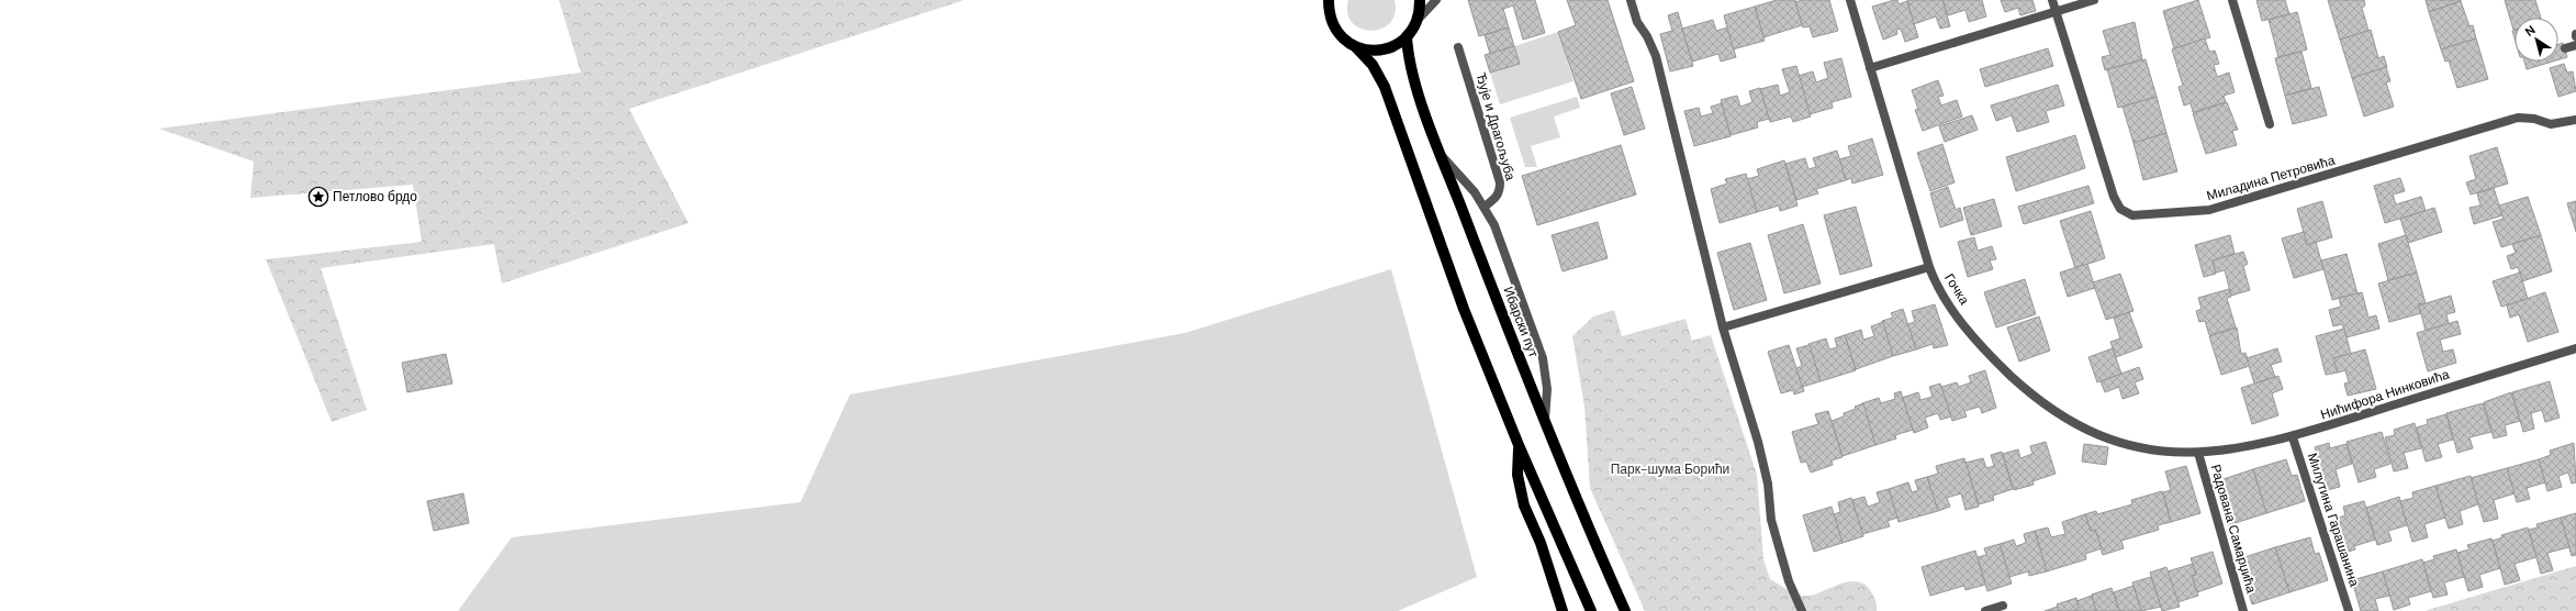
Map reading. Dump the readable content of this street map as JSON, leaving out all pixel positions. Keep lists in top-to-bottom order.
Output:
{
  "streets": {
    "main road": ["Ибарски пут"],
    "street": [
      "Ђује и Драгољуба",
      "Миладина Петровића",
      "Гочка",
      "Нићифора Нинковића",
      "Милутина Гарашанина",
      "Радована Самарџића"
    ]
  },
  "crossings": [
    ["Гочка", "Нићифора Нинковића"],
    ["Гочка", "Радована Самарџића"],
    ["Нићифора Нинковића", "Милутина Гарашанина"],
    ["Нићифора Нинковића", "Радована Самарџића"]
  ],
  "parks": ["Парк-шума Борићи"],
  "places": {
    "place": ["Петлово брдо"]
  },
  "north": "top left"
}
